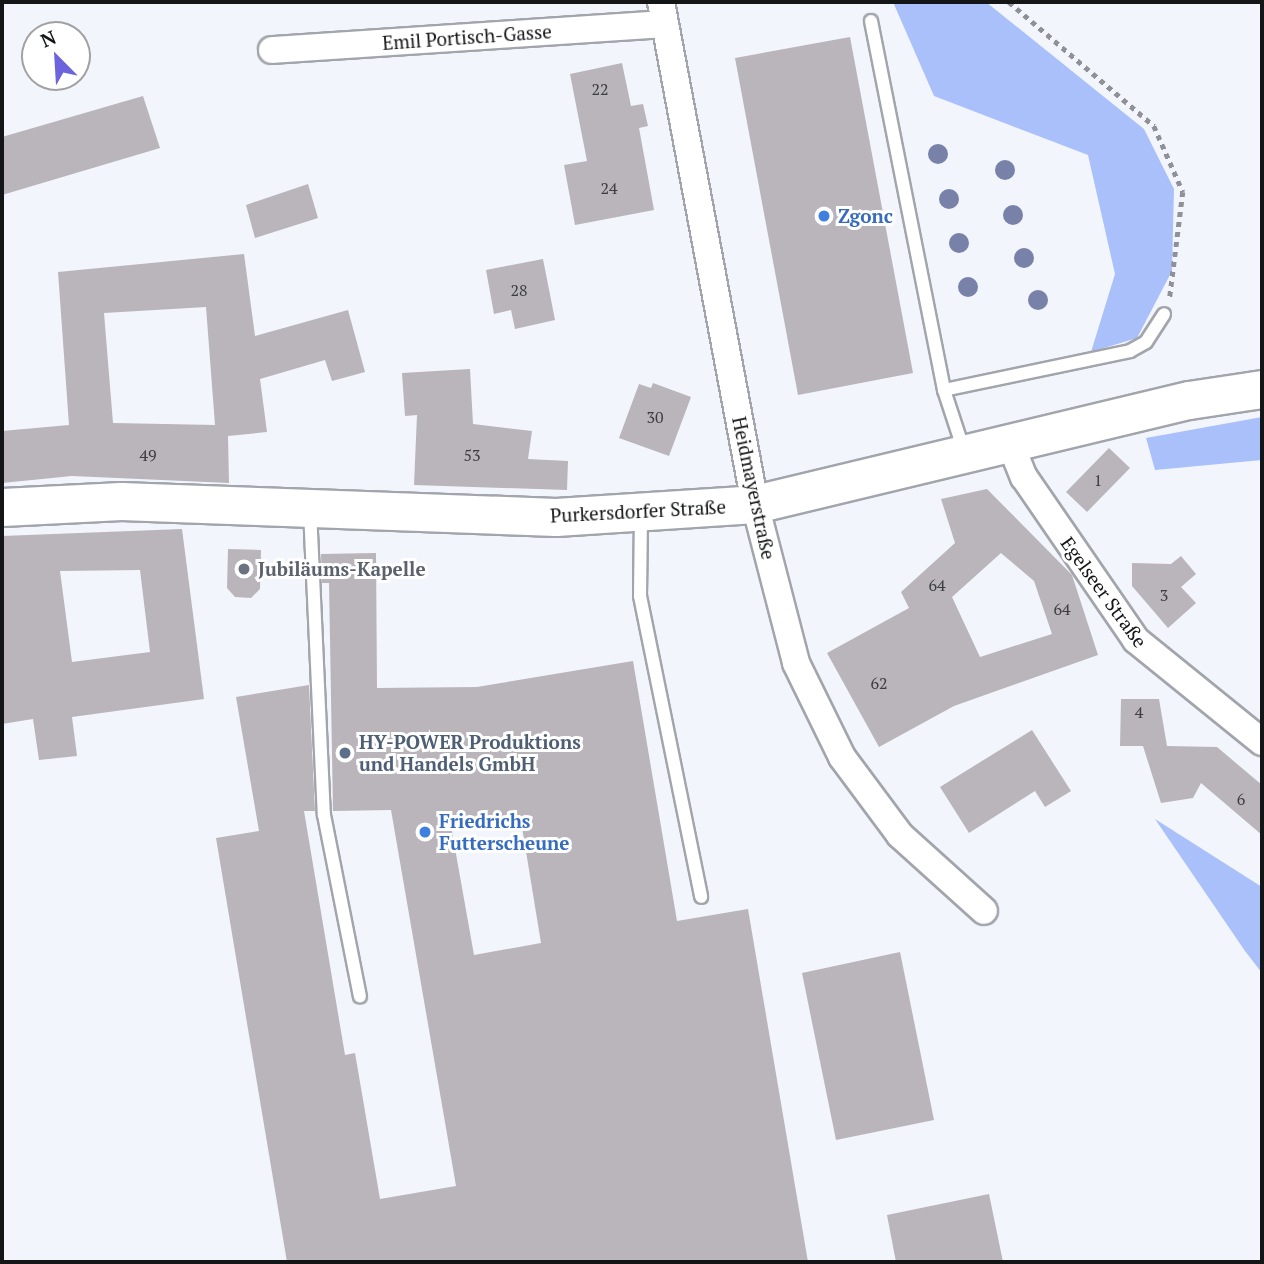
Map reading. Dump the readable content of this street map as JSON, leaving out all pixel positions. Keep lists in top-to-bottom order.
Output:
{
  "streets": {
    "main road": ["Purkersdorfer Straße"],
    "street": ["Emil Portisch-Gasse", "Heidmayerstraße", "Egelseer Straße"]
  },
  "crossings": [
    ["Emil Portisch-Gasse", "Heidmayerstraße"],
    ["Heidmayerstraße", "Purkersdorfer Straße"],
    ["Purkersdorfer Straße", "Egelseer Straße"]
  ],
  "places": [
    "Zgonc",
    "Jubiläums-Kapelle",
    "HY-POWER Produktions und Handels GmbH",
    "Friedrichs Futterscheune"
  ],
  "house_numbers": [
    "22",
    "24",
    "28",
    "30",
    "49",
    "53",
    "1",
    "64",
    "3",
    "64",
    "62",
    "4",
    "6"
  ],
  "north": "top left"
}
